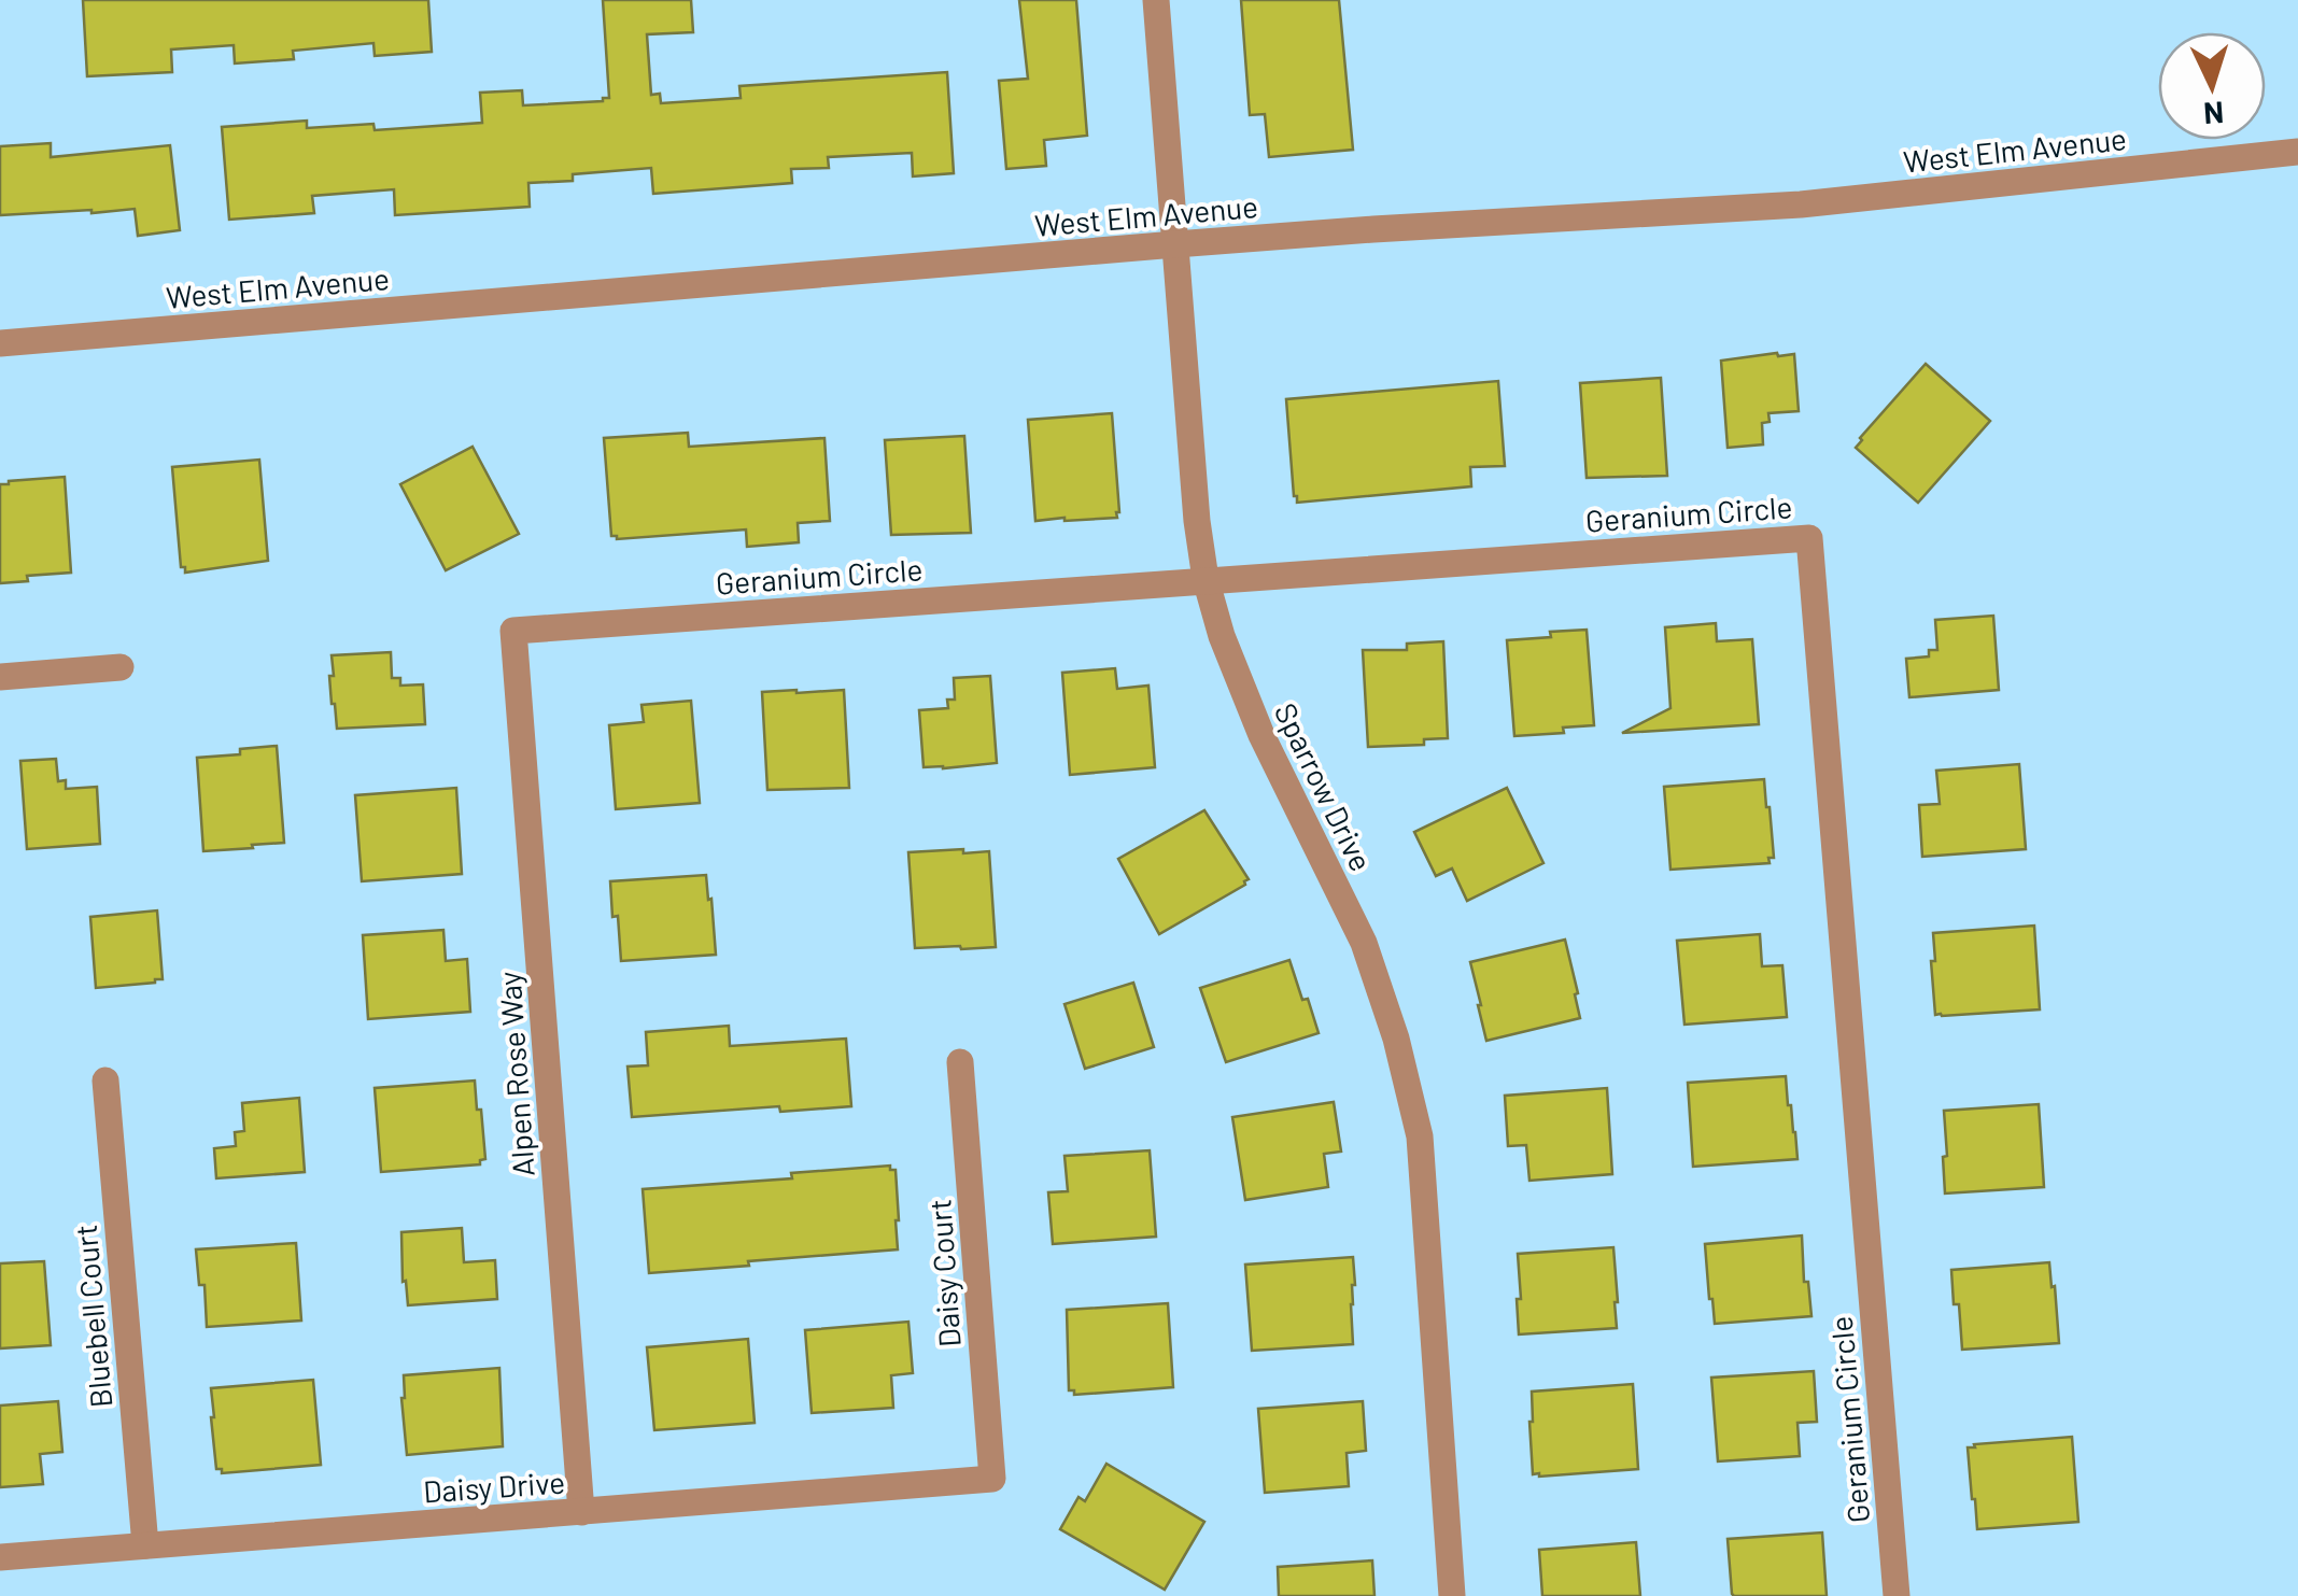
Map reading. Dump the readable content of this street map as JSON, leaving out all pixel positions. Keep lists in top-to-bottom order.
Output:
{
  "streets": {
    "street": [
      "West Elm Avenue",
      "Geranium Circle",
      "Sparrow Drive",
      "Alpen Rose Way",
      "Daisy Court",
      "Bluebell Court",
      "Daisy Drive"
    ]
  },
  "crossings": [
    ["West Elm Avenue", "Sparrow Drive"],
    ["Geranium Circle", "Sparrow Drive"],
    ["Geranium Circle", "Alpen Rose Way"],
    ["Alpen Rose Way", "Daisy Drive"],
    ["Daisy Court", "Daisy Drive"],
    ["Bluebell Court", "Daisy Drive"]
  ],
  "north": "bottom"
}
